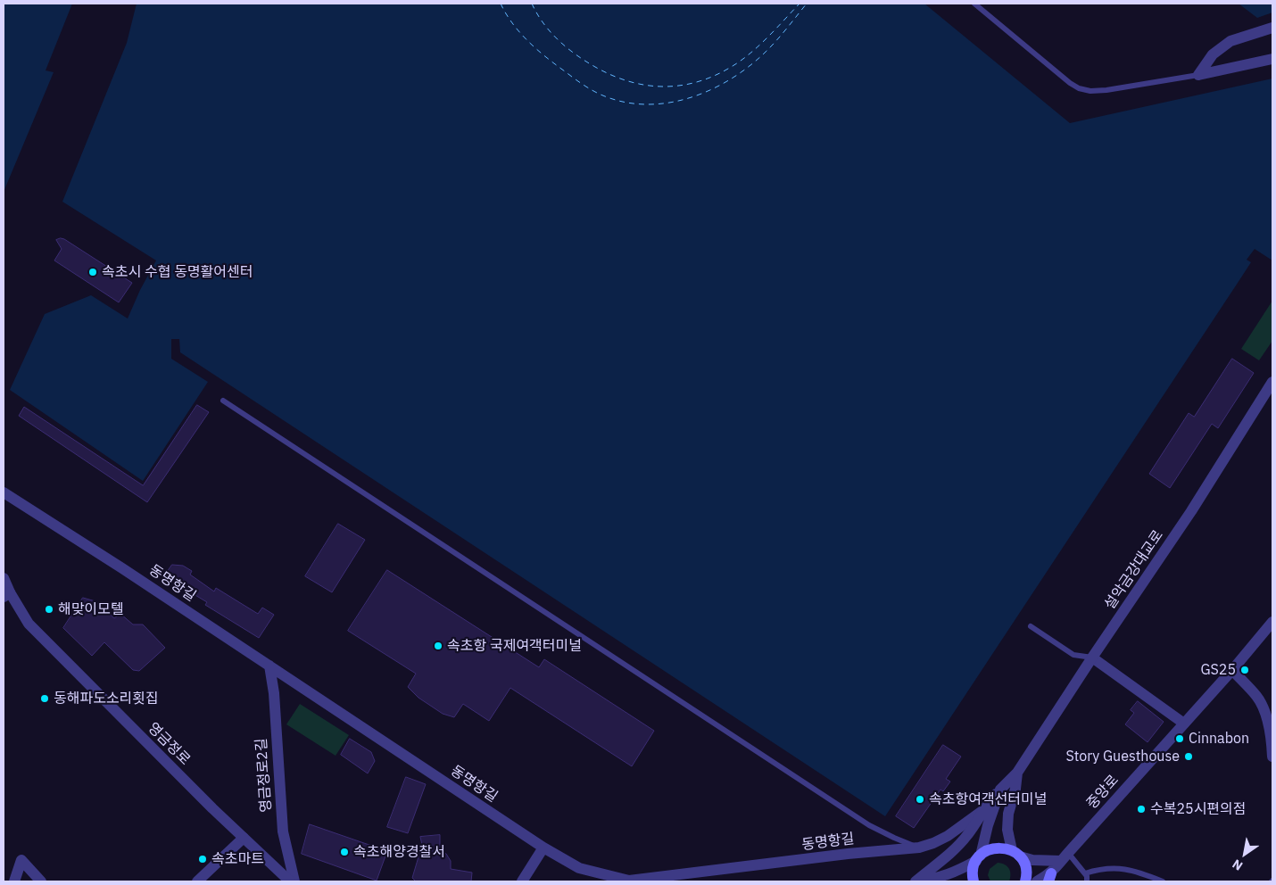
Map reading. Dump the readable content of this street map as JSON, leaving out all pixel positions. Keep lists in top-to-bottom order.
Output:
{
  "streets": {
    "street": [
      "설악금강대교로",
      "동명항길",
      "영금정로",
      "영금정로2길",
      "중앙로"
    ]
  },
  "crossings": [
    ["동명항길", "영금정로2길"]
  ],
  "places": [
    "속초시 수협 동명활어센터",
    "해맞이모텔",
    "속초항 국제여객터미널",
    "GS25",
    "동해파도소리횟집",
    "Cinnabon",
    "Story Guesthouse",
    "속초항여객선터미널",
    "수복25시편의점",
    "속초해양경찰서",
    "속초마트"
  ],
  "north": "bottom left"
}
